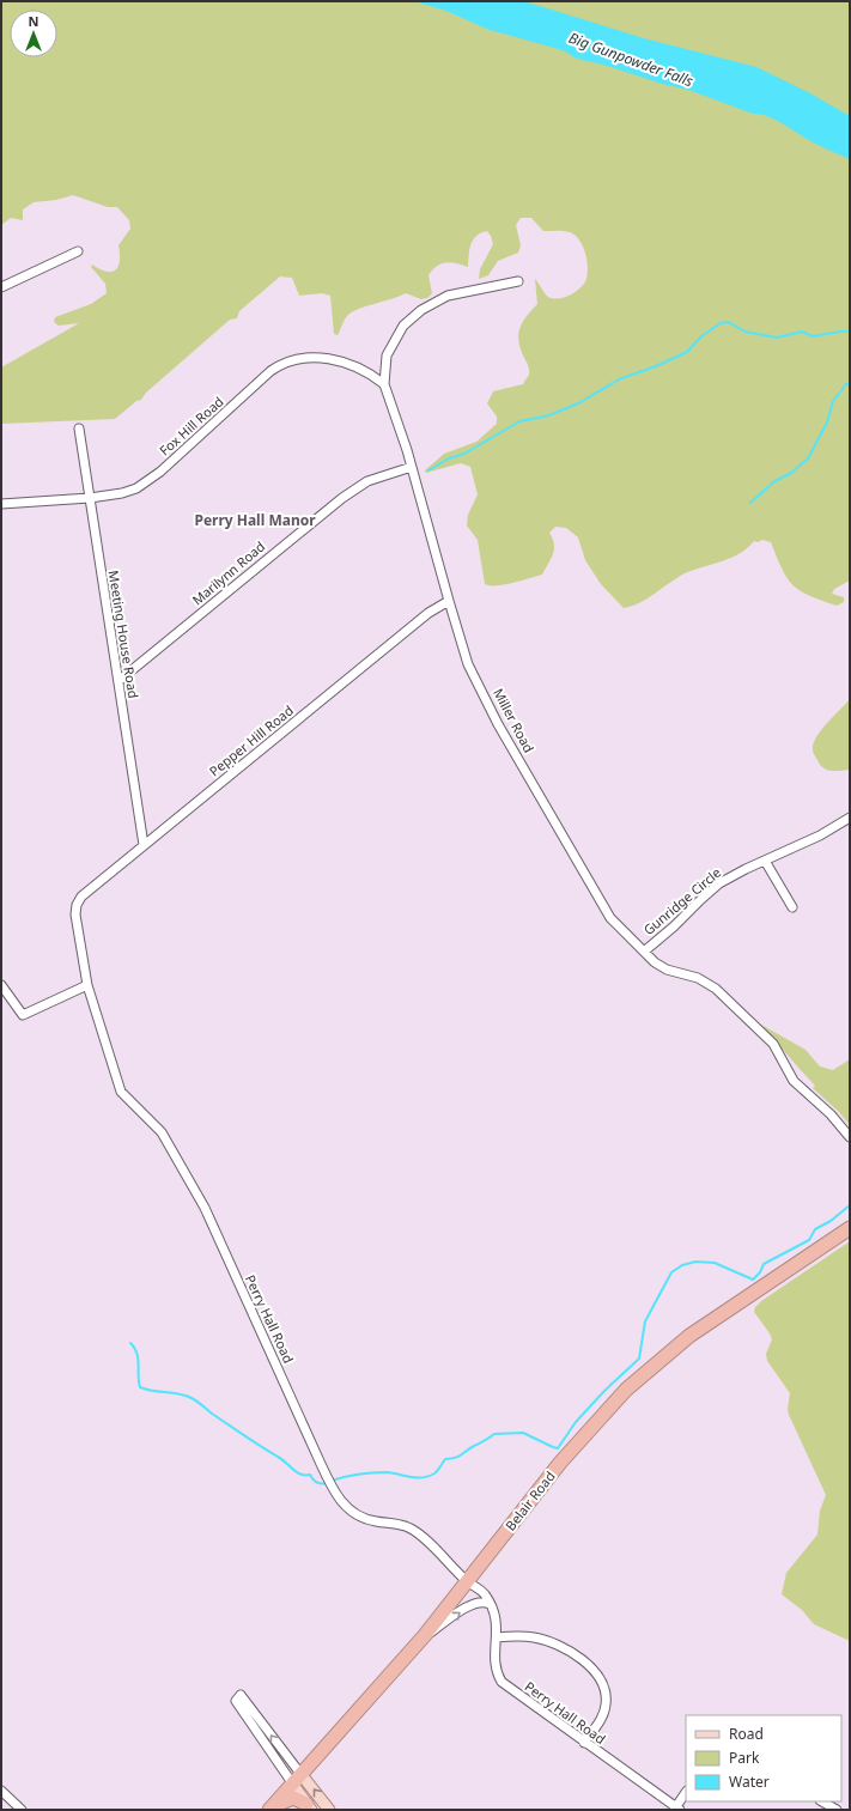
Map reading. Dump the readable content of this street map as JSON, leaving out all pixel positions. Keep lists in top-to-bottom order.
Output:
{
  "streets": {
    "highway": ["Belair Road"],
    "street": [
      "Fox Hill Road",
      "Marilynn Road",
      "Meeting House Road",
      "Miller Road",
      "Pepper Hill Road",
      "Gunridge Circle",
      "Perry Hall Road"
    ]
  },
  "crossings": [
    ["Fox Hill Road", "Meeting House Road"],
    ["Fox Hill Road", "Miller Road"],
    ["Marilynn Road", "Meeting House Road"],
    ["Marilynn Road", "Miller Road"],
    ["Meeting House Road", "Pepper Hill Road"],
    ["Miller Road", "Pepper Hill Road"],
    ["Miller Road", "Gunridge Circle"],
    ["Pepper Hill Road", "Perry Hall Road"],
    ["Perry Hall Road", "Belair Road"]
  ],
  "districts": ["Perry Hall Manor"],
  "water": ["Big Gunpowder Falls"],
  "legend": ["Road", "Park", "Water"],
  "north": "top"
}
